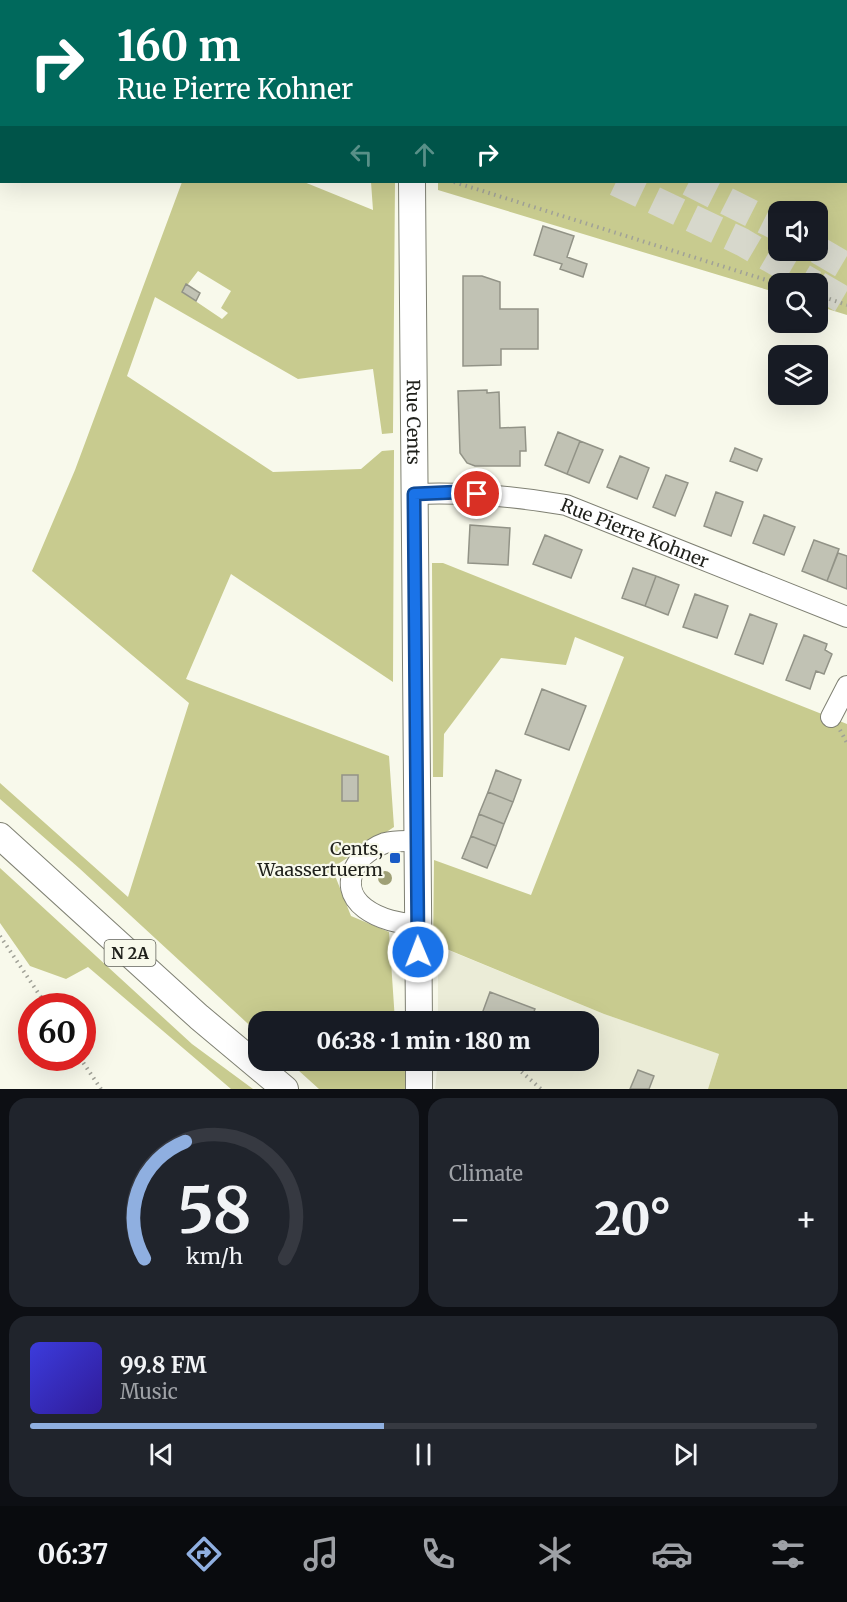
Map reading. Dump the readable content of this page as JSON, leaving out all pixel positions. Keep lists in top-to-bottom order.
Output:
{
  "streets": {
    "main road": ["Rue Cents", "N 2A"],
    "street": ["Rue Pierre Kohner"]
  },
  "crossings": [
    ["Rue Cents", "Rue Pierre Kohner"]
  ],
  "places": {
    "transit": ["Cents, Waassertuerm"]
  },
  "page": {
    "turn": ["160 m", "Rue Pierre Kohner"],
    "limit": "60",
    "trip": "06:38 · 1 min · 180 m",
    "tile": "Climate",
    "heat": ["−", "20°", "+"],
    "song": ["99.8 FM", "Music"],
    "tabs": "06:37",
    "gauge": ["58", "km/h"]
  }
}
